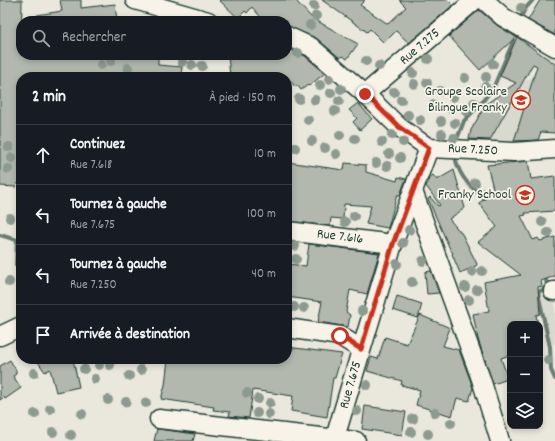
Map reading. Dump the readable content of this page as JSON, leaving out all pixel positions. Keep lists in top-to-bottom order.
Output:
{
  "streets": {
    "street": [
      "Rue 7.275",
      "Rue 7.250",
      "Rue 7.616",
      "Rue 7.675"
    ]
  },
  "crossings": [
    ["Rue 7.275", "Rue 7.250"],
    ["Rue 7.250", "Rue 7.675"],
    ["Rue 7.616", "Rue 7.675"]
  ],
  "places": {
    "school or university": ["Groupe Scolaire Bilingue Franky", "Franky School"]
  },
  "page": {
    "search": "Rechercher",
    "heading": ["2 min", "À pied · 150 m"],
    "list": [
      ["Continuez", "Rue 7.618", "10 m"],
      ["Tournez à gauche", "Rue 7.675", "100 m"],
      ["Tournez à gauche", "Rue 7.250", "40 m"],
      "Arrivée à destination"
    ],
    "map_buttons": ["+", "−"]
  }
}
